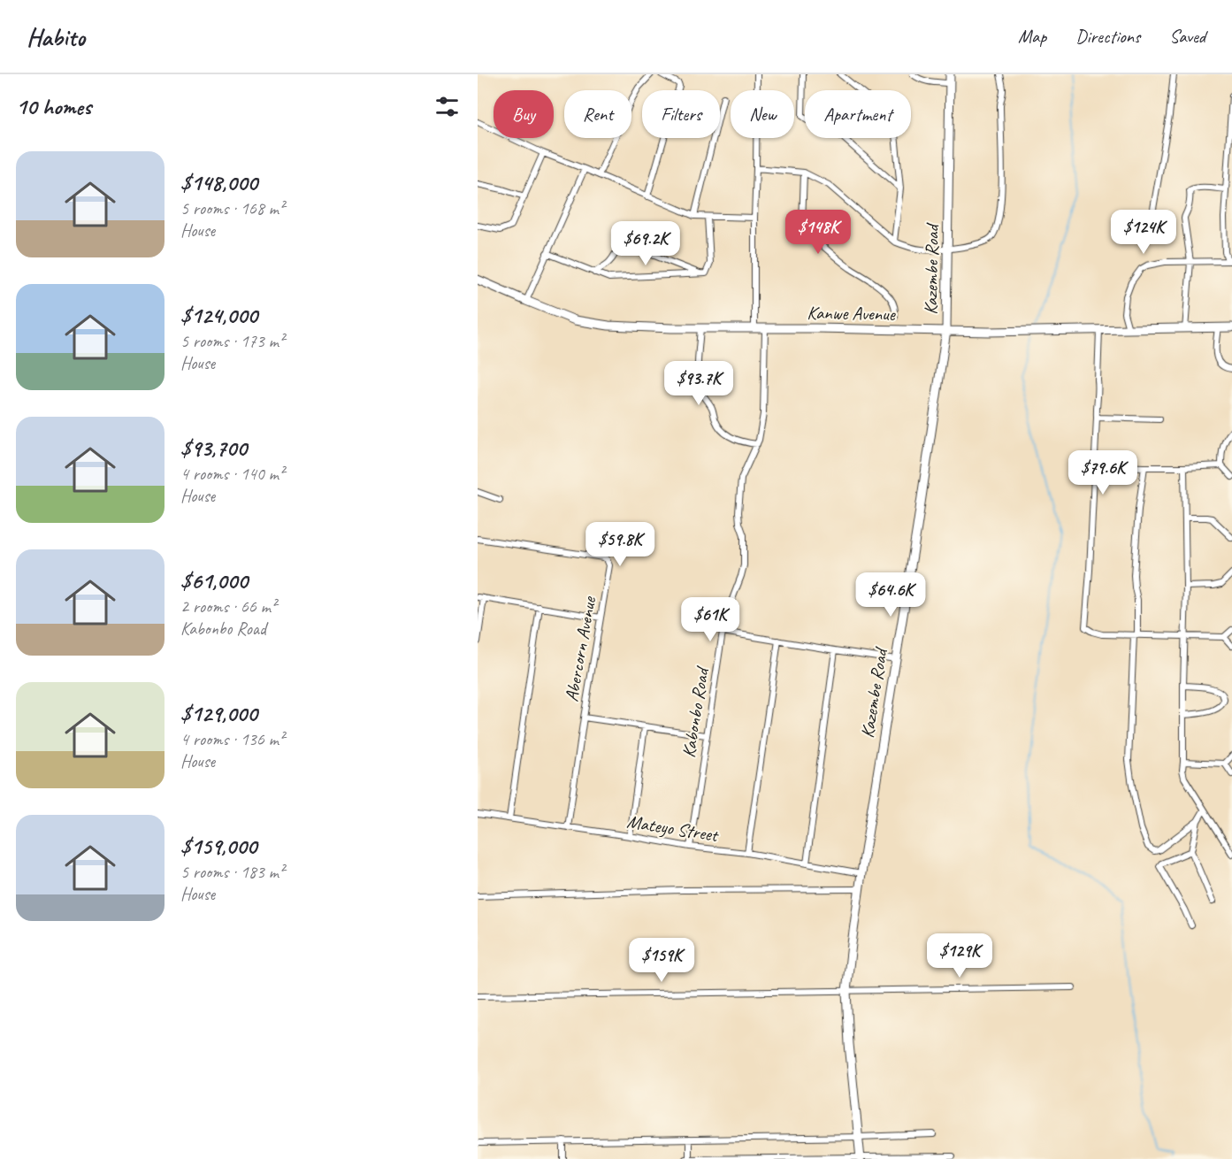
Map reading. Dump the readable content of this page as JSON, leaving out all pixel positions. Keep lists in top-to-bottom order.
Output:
{
  "streets": {
    "main road": ["Kazembe Road", "Kanwe Avenue"],
    "street": ["Abercorn Avenue", "Kabonbo Road", "Mateyo Street"]
  },
  "crossings": [
    ["Kazembe Road", "Kanwe Avenue"],
    ["Kazembe Road", "Mateyo Street"],
    ["Kanwe Avenue", "Kabonbo Road"],
    ["Abercorn Avenue", "Mateyo Street"],
    ["Kabonbo Road", "Mateyo Street"]
  ],
  "page": {
    "header": "Habito",
    "nav": ["Map", "Directions", "Saved"],
    "heading": "10 homes",
    "chip": [
      "Buy",
      "Rent",
      "Filters",
      "New",
      "Apartment"
    ],
    "list": [
      {
        "name": "$148,000",
        "note": "5 rooms · 168 m² · House"
      },
      {
        "name": "$124,000",
        "note": "5 rooms · 173 m² · House"
      },
      {
        "name": "$93,700",
        "note": "4 rooms · 140 m² · House"
      },
      {
        "name": "$61,000",
        "note": "2 rooms · 66 m² · Kabonbo Road"
      },
      {
        "name": "$129,000",
        "note": "4 rooms · 136 m² · House"
      },
      {
        "name": "$159,000",
        "note": "5 rooms · 183 m² · House"
      }
    ],
    "price": [
      "$148K",
      "$124K",
      "$69.2K",
      "$93.7K",
      "$79.6K",
      "$59.8K",
      "$64.6K",
      "$61K",
      "$129K",
      "$159K"
    ]
  }
}
